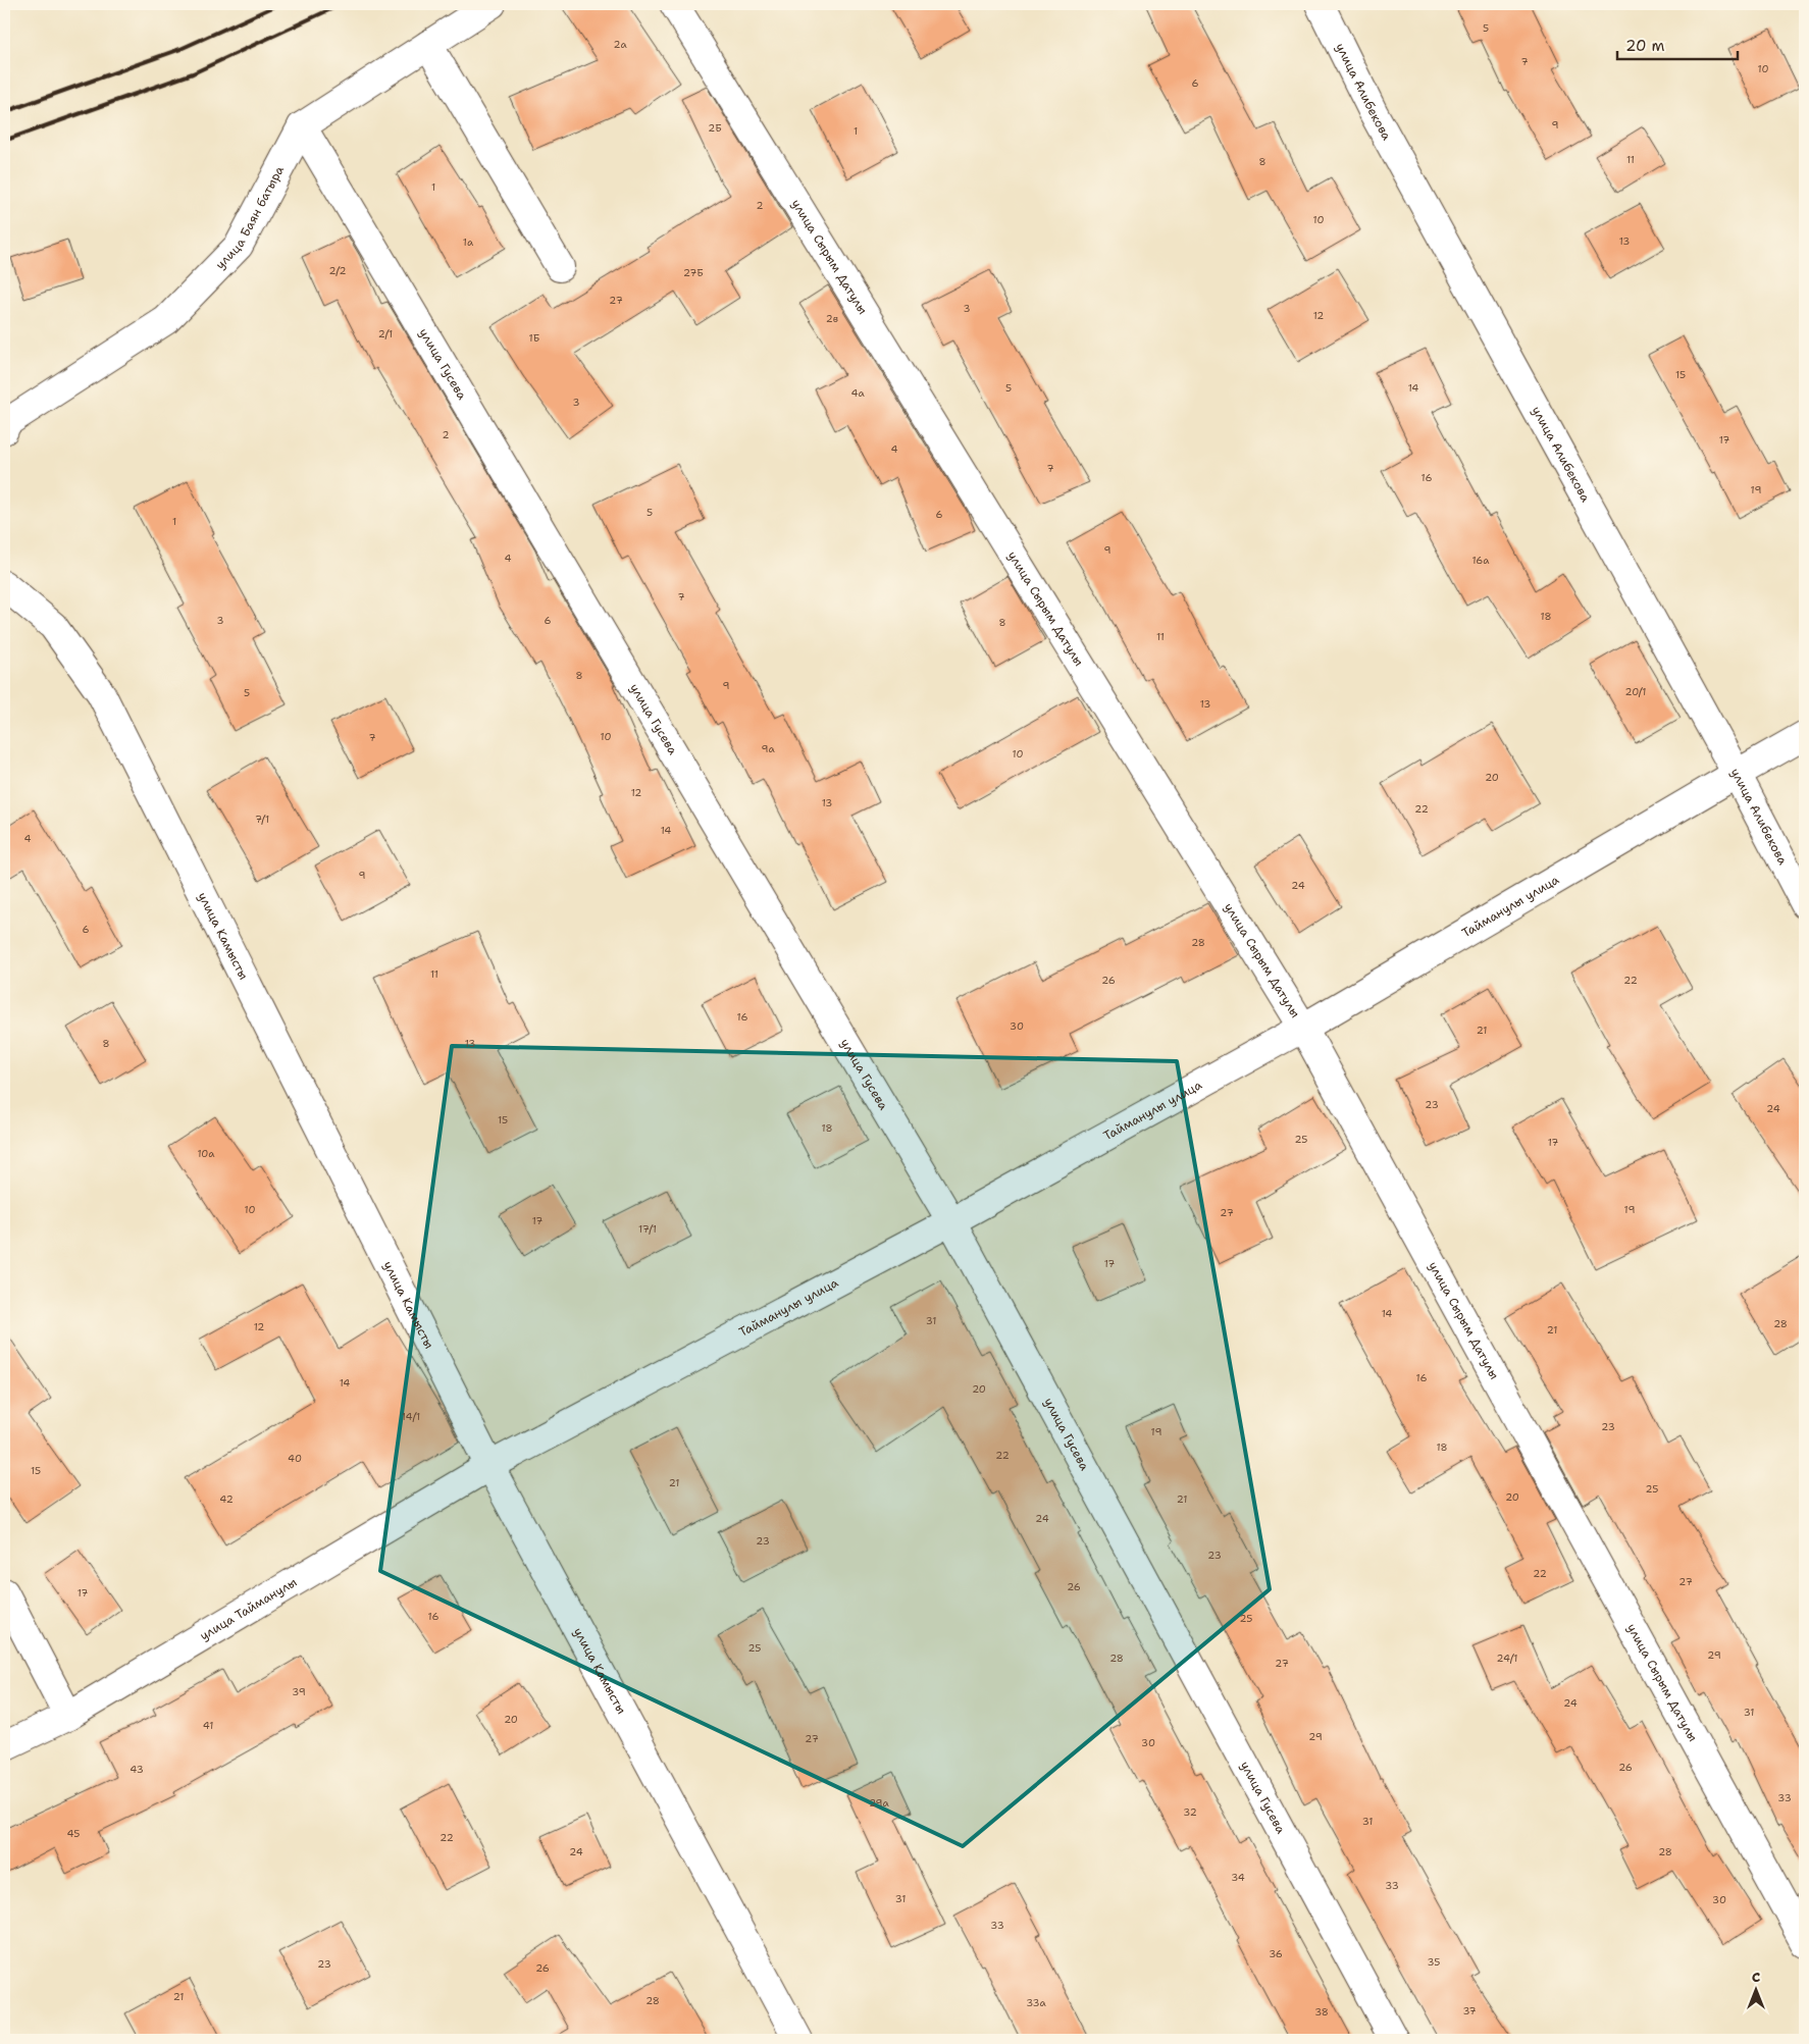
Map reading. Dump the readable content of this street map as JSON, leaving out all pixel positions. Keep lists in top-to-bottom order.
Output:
{
  "streets": {
    "street": [
      "улица Алибекова",
      "улица Баян батыра",
      "улица Сырым Датулы",
      "улица Гусева",
      "Тайманулы улица",
      "улица Камысты",
      "улица Тайманулы"
    ]
  },
  "crossings": [
    ["улица Алибекова", "Тайманулы улица"],
    ["улица Баян батыра", "улица Гусева"],
    ["улица Сырым Датулы", "Тайманулы улица"],
    ["улица Гусева", "Тайманулы улица"],
    ["Тайманулы улица", "улица Камысты"],
    ["Тайманулы улица", "улица Тайманулы"],
    ["улица Камысты", "улица Тайманулы"]
  ],
  "house_numbers": [
    "5",
    "2а",
    "7",
    "10",
    "6",
    "9",
    "2Б",
    "1",
    "11",
    "8",
    "1",
    "2",
    "10",
    "13",
    "1а",
    "2/2",
    "27Б",
    "27",
    "3",
    "12",
    "2в",
    "2/1",
    "1Б",
    "15",
    "5",
    "14",
    "4а",
    "3",
    "2",
    "17",
    "4",
    "7",
    "16",
    "19",
    "5",
    "6",
    "1",
    "9",
    "4",
    "16а",
    "7",
    "18",
    "3",
    "6",
    "8",
    "11",
    "8",
    "9",
    "20/1",
    "5",
    "13",
    "10",
    "7",
    "9а",
    "10",
    "20",
    "12",
    "13",
    "22",
    "7/1",
    "14",
    "4",
    "9",
    "24",
    "6",
    "28",
    "11",
    "26",
    "22",
    "16",
    "30",
    "21",
    "8",
    "13",
    "23",
    "24",
    "15",
    "18",
    "25",
    "17",
    "10а",
    "10",
    "19",
    "27",
    "17",
    "17/1",
    "17",
    "14",
    "31",
    "28",
    "12",
    "21",
    "16",
    "14",
    "20",
    "14/1",
    "23",
    "19",
    "18",
    "22",
    "40",
    "15",
    "21",
    "25",
    "20",
    "42",
    "21",
    "24",
    "23",
    "23",
    "22",
    "27",
    "26",
    "17",
    "16",
    "25",
    "25",
    "29",
    "28",
    "24/1",
    "27",
    "39",
    "24",
    "31",
    "20",
    "41",
    "29",
    "27",
    "30",
    "26",
    "43",
    "33",
    "29а",
    "32",
    "31",
    "45",
    "22",
    "24",
    "28",
    "34",
    "33",
    "31",
    "30",
    "33",
    "36",
    "35",
    "23",
    "26",
    "21",
    "28",
    "33а",
    "37",
    "38"
  ],
  "scale_bar": "20 m",
  "north": "top"
}
